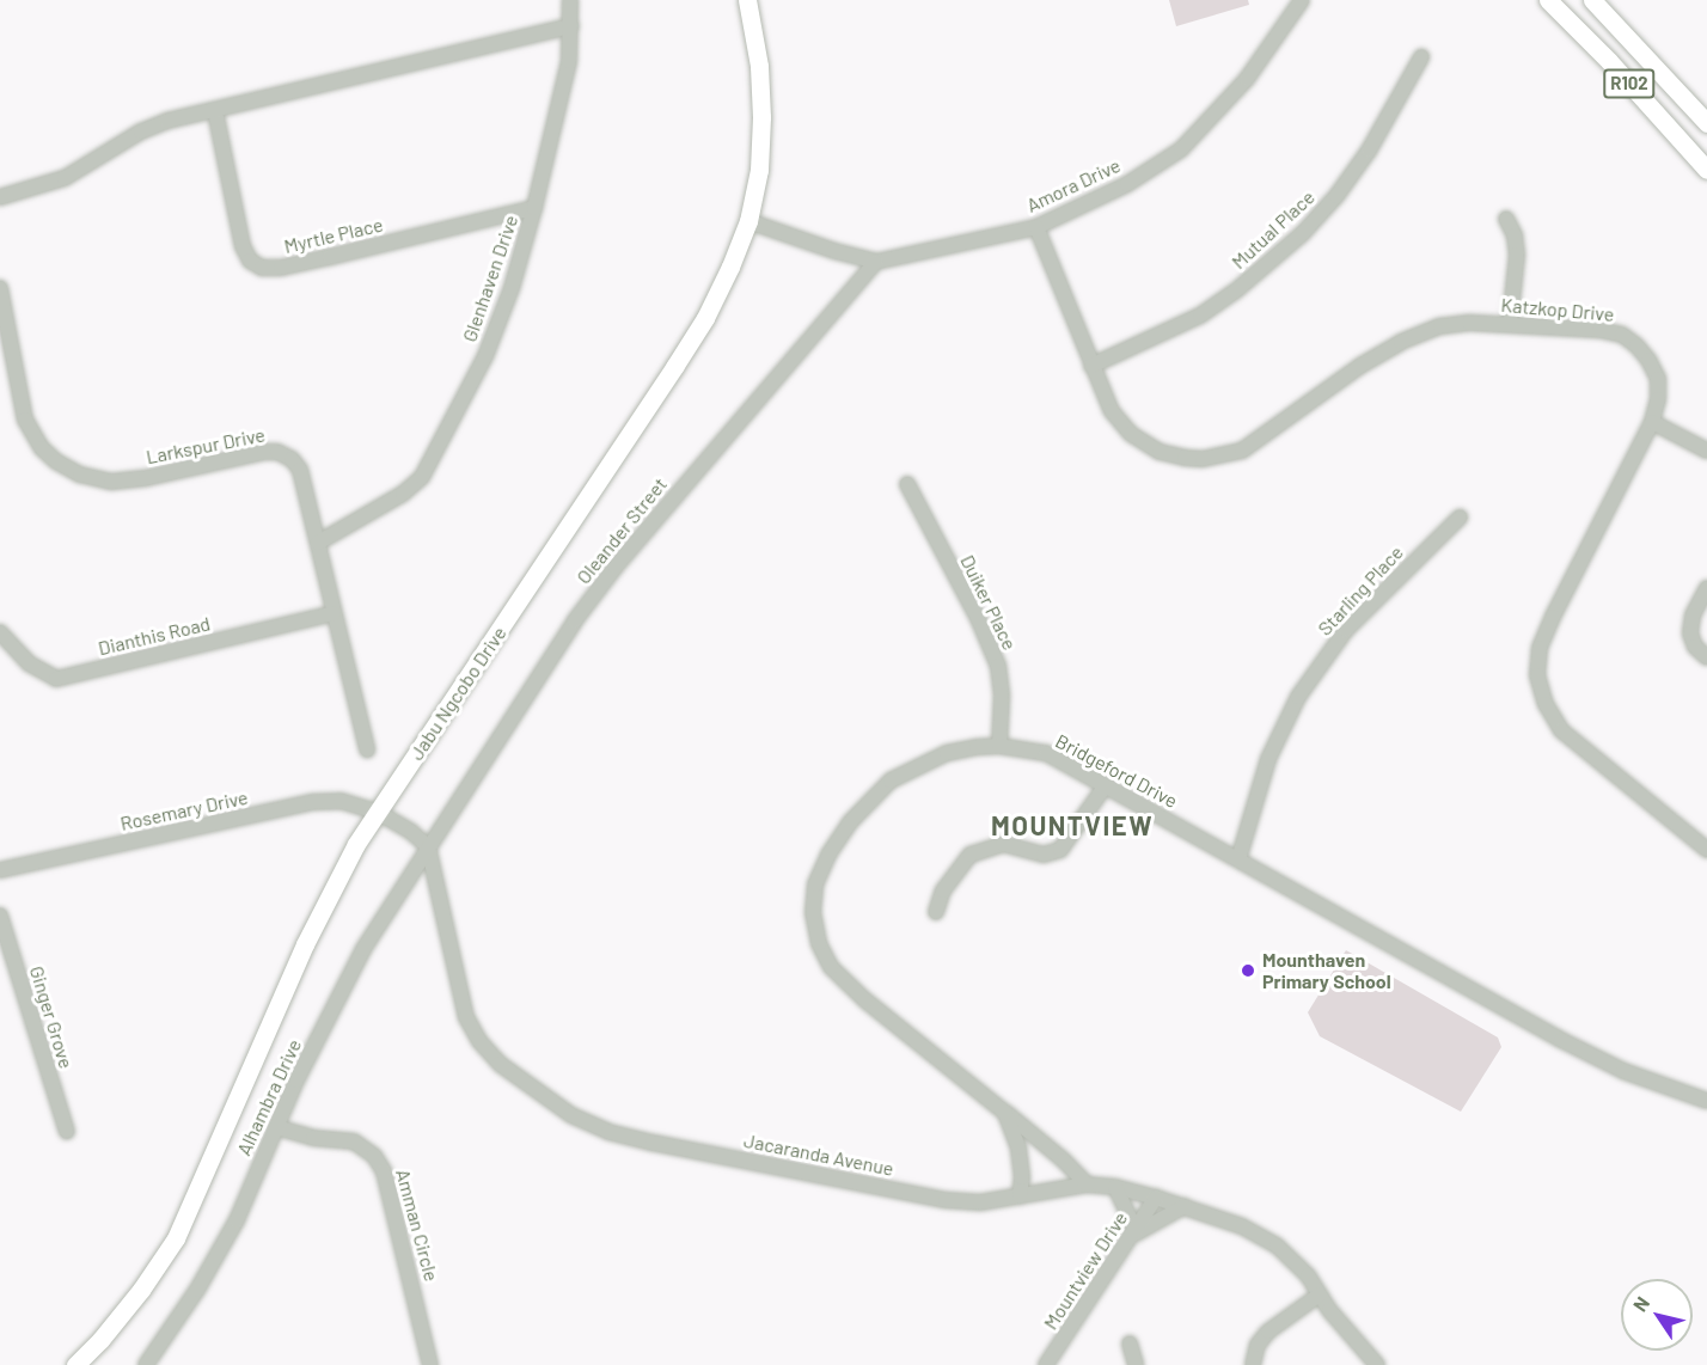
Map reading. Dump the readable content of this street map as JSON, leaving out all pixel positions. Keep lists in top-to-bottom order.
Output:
{
  "streets": {
    "main road": ["R102", "Jabu Ngcobo Drive"],
    "street": [
      "Amora Drive",
      "Mutual Place",
      "Myrtle Place",
      "Glenhaven Drive",
      "Katzkop Drive",
      "Larkspur Drive",
      "Oleander Street",
      "Starling Place",
      "Duiker Place",
      "Dianthis Road",
      "Bridgeford Drive",
      "Rosemary Drive",
      "Ginger Grove",
      "Alhambra Drive",
      "Jacaranda Avenue",
      "Amman Circle",
      "Mountview Drive"
    ]
  },
  "crossings": [
    ["Amora Drive", "Katzkop Drive"],
    ["Amora Drive", "Oleander Street"],
    ["Amora Drive", "Jabu Ngcobo Drive"],
    ["Mutual Place", "Katzkop Drive"],
    ["Myrtle Place", "Glenhaven Drive"],
    ["Glenhaven Drive", "Larkspur Drive"],
    ["Larkspur Drive", "Dianthis Road"],
    ["Oleander Street", "Alhambra Drive"],
    ["Oleander Street", "Jacaranda Avenue"],
    ["Starling Place", "Bridgeford Drive"],
    ["Duiker Place", "Bridgeford Drive"],
    ["Jabu Ngcobo Drive", "Rosemary Drive"],
    ["Bridgeford Drive", "Jacaranda Avenue"],
    ["Alhambra Drive", "Jacaranda Avenue"],
    ["Alhambra Drive", "Amman Circle"],
    ["Jacaranda Avenue", "Mountview Drive"]
  ],
  "districts": ["MOUNTVIEW"],
  "places": ["Mounthaven Primary School"],
  "north": "top left"
}
